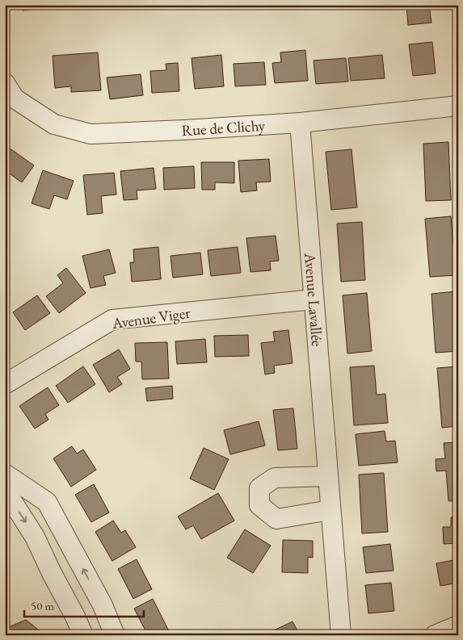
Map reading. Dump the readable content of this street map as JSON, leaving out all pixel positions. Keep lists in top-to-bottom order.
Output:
{
  "streets": {
    "street": ["Rue de Clichy", "Avenue Lavallée", "Avenue Viger"]
  },
  "crossings": [
    ["Rue de Clichy", "Avenue Lavallée"],
    ["Avenue Lavallée", "Avenue Viger"]
  ],
  "scale_bar": "50 m"
}
